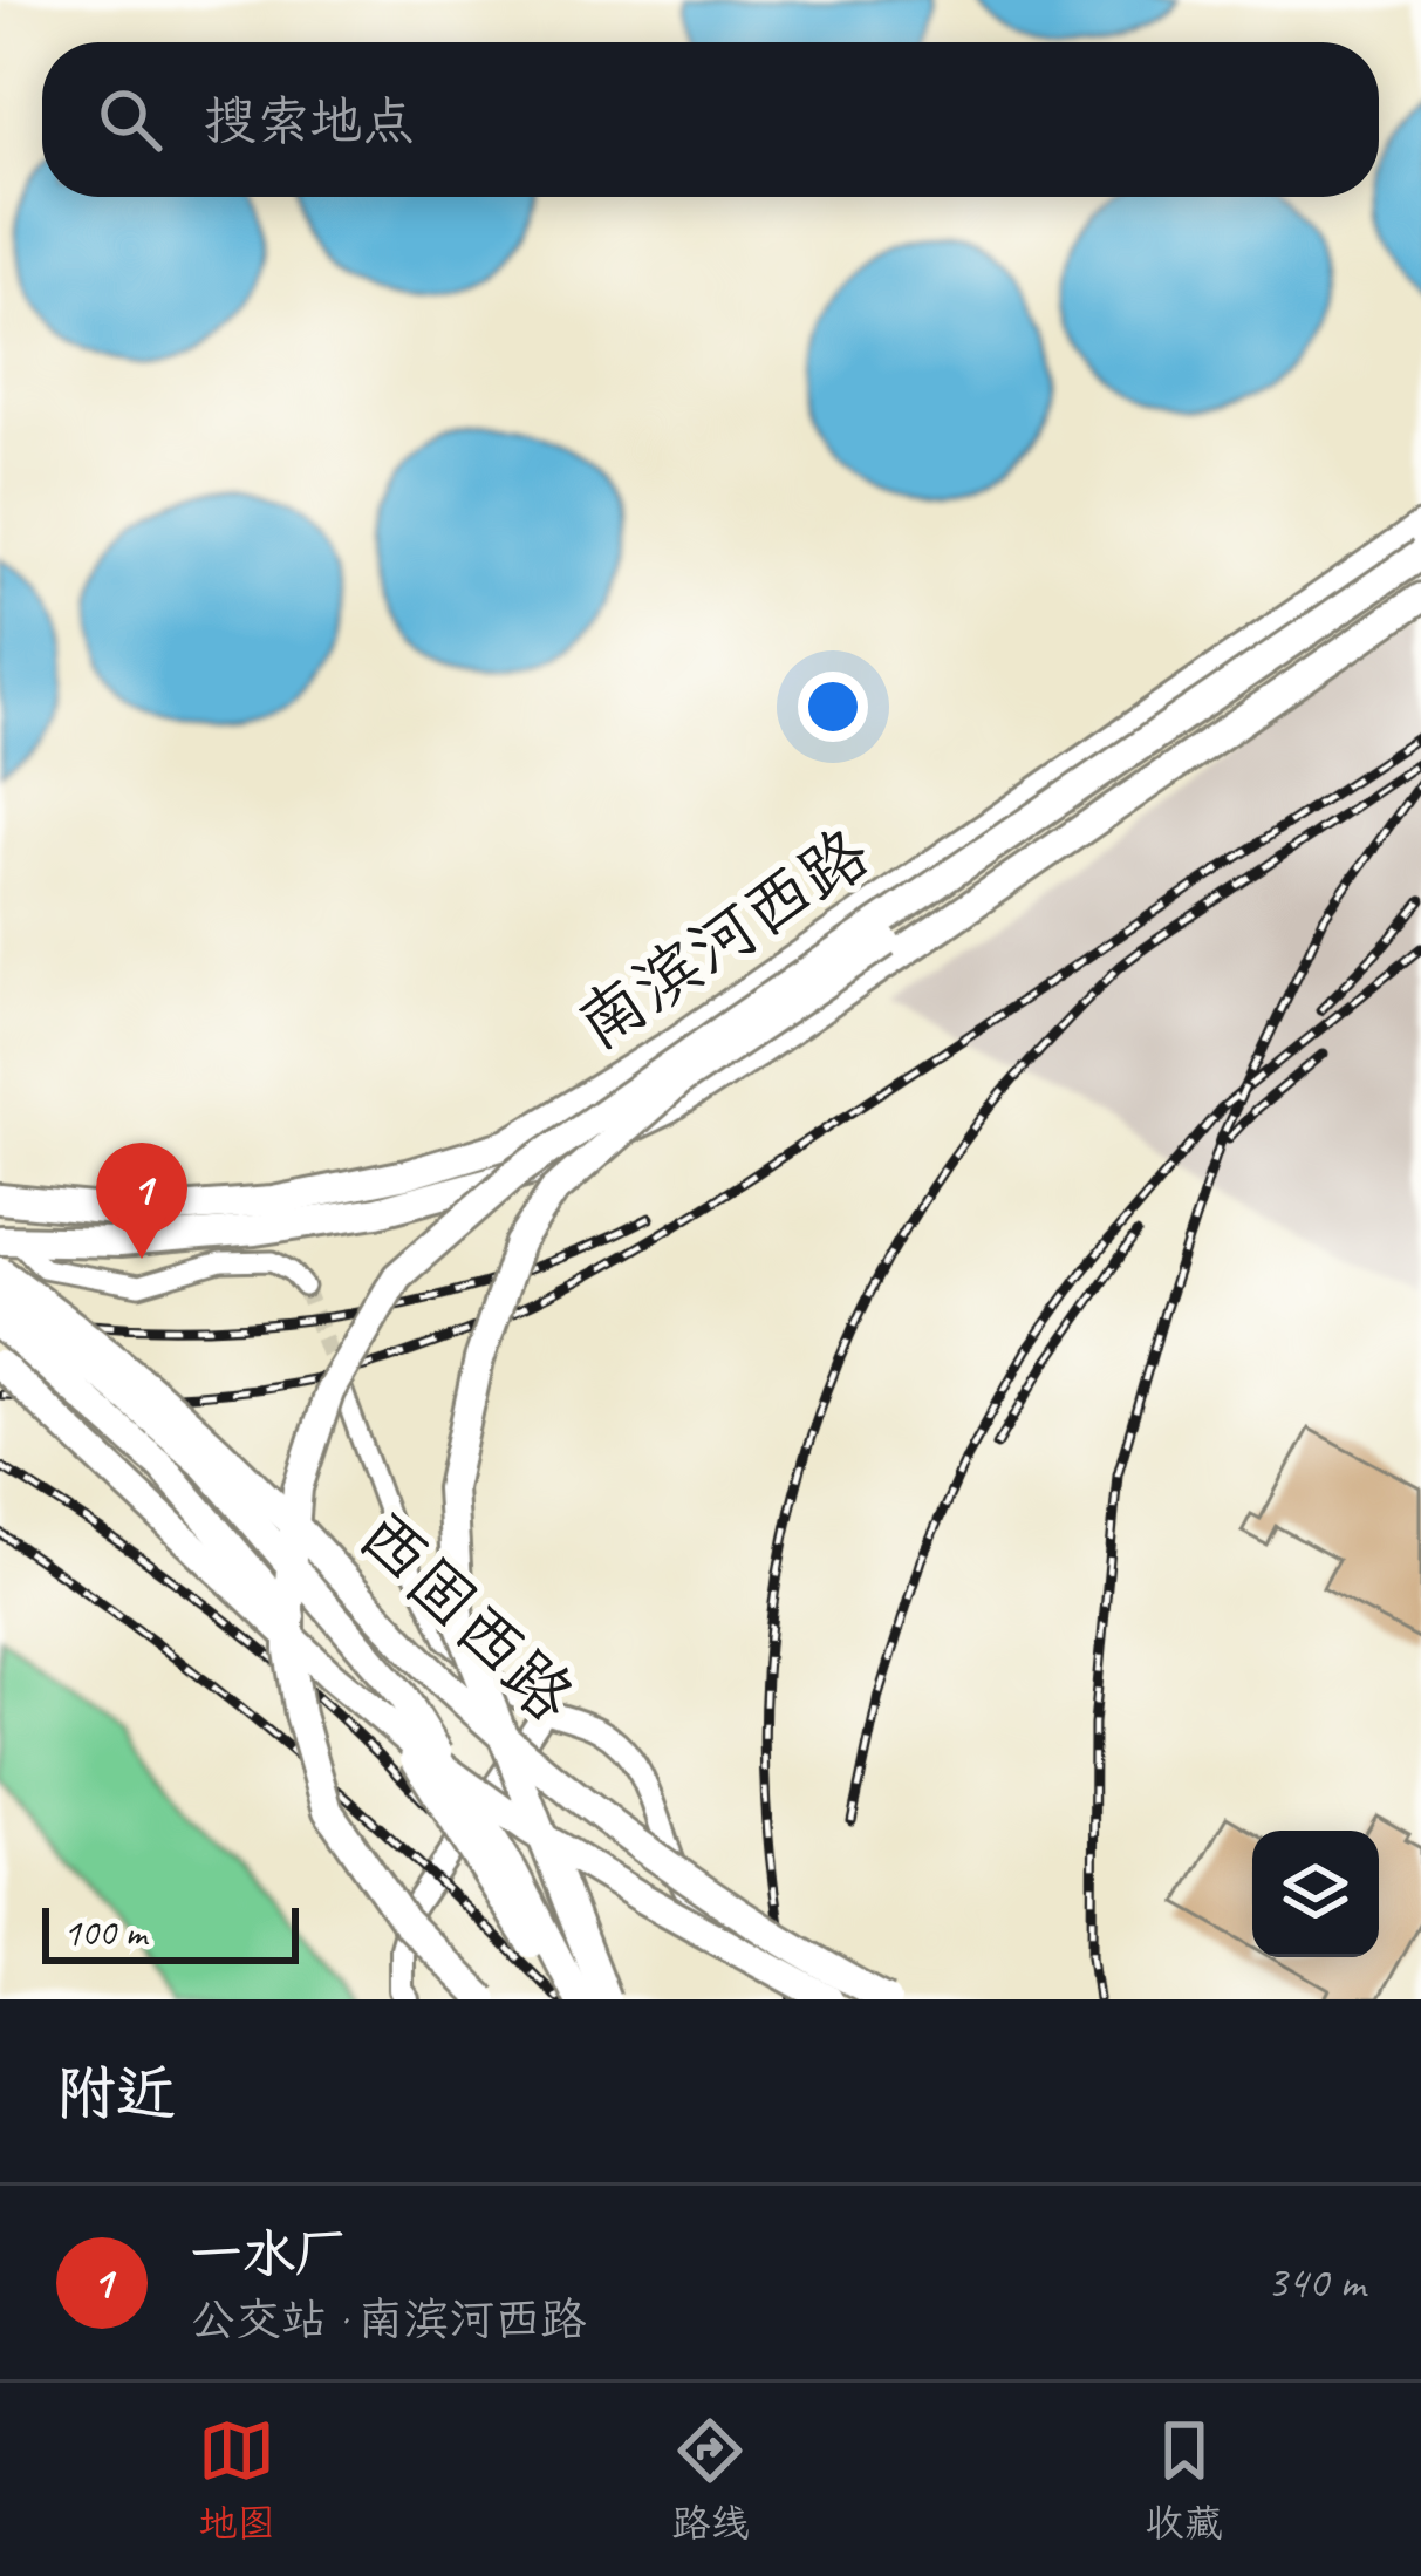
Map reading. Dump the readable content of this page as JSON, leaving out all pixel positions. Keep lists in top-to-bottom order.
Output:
{
  "streets": {
    "highway": ["南滨河西路", "西固西路"]
  },
  "scale_bar": "100 m",
  "page": {
    "search": "搜索地点",
    "pins": "1",
    "scale": "100 m",
    "heading": "附近",
    "list": [
      {
        "mark": "1",
        "name": "一水厂",
        "note": "公交站 · 南滨河西路",
        "value": "340 m"
      }
    ],
    "nav": ["地图", "路线", "收藏"]
  }
}
